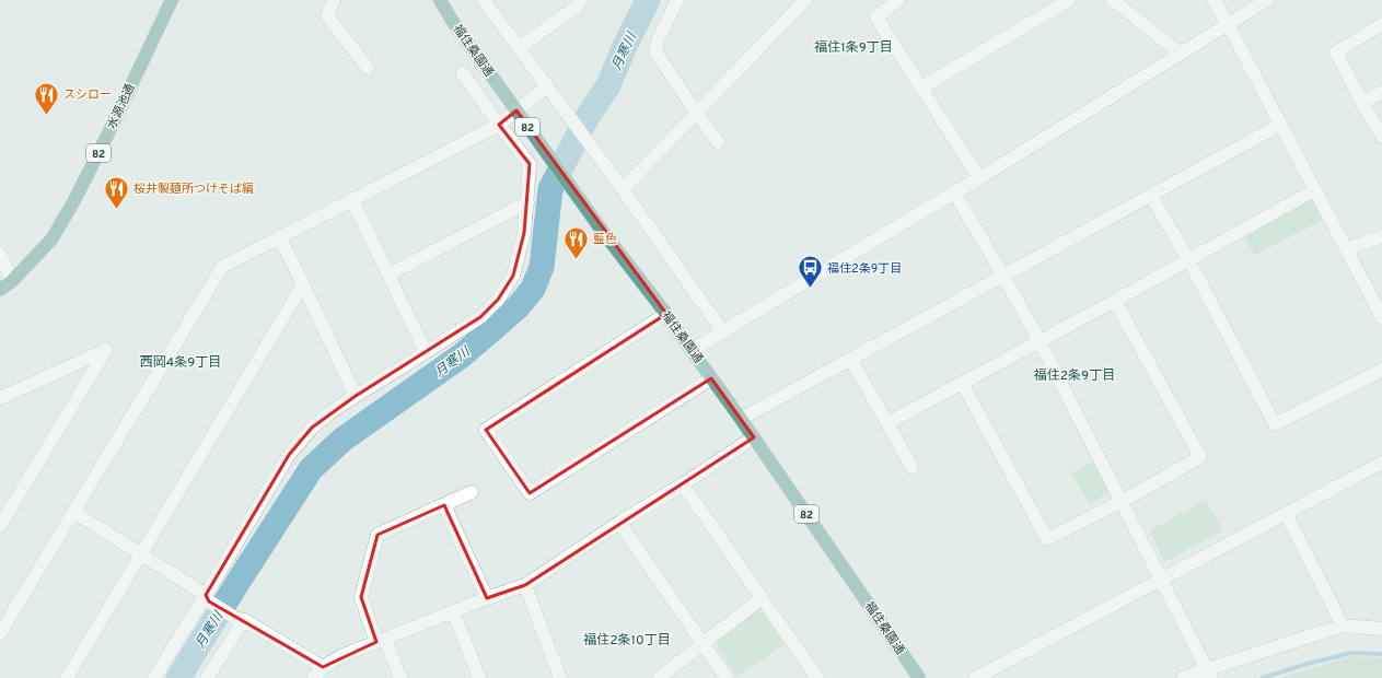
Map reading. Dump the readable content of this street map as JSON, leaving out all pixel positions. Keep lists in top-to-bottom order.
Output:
{
  "streets": {
    "main road": ["福住桑園通", "水源池通", "82"]
  },
  "districts": [
    "福住1条9丁目",
    "西岡4条9丁目",
    "福住2条9丁目",
    "福住2条10丁目"
  ],
  "water": ["月寒川"],
  "places": {
    "restaurant": ["スシロー", "桜井製麺所つけそば編", "藍色"],
    "bus stop": ["福住2条9丁目"]
  }
}
